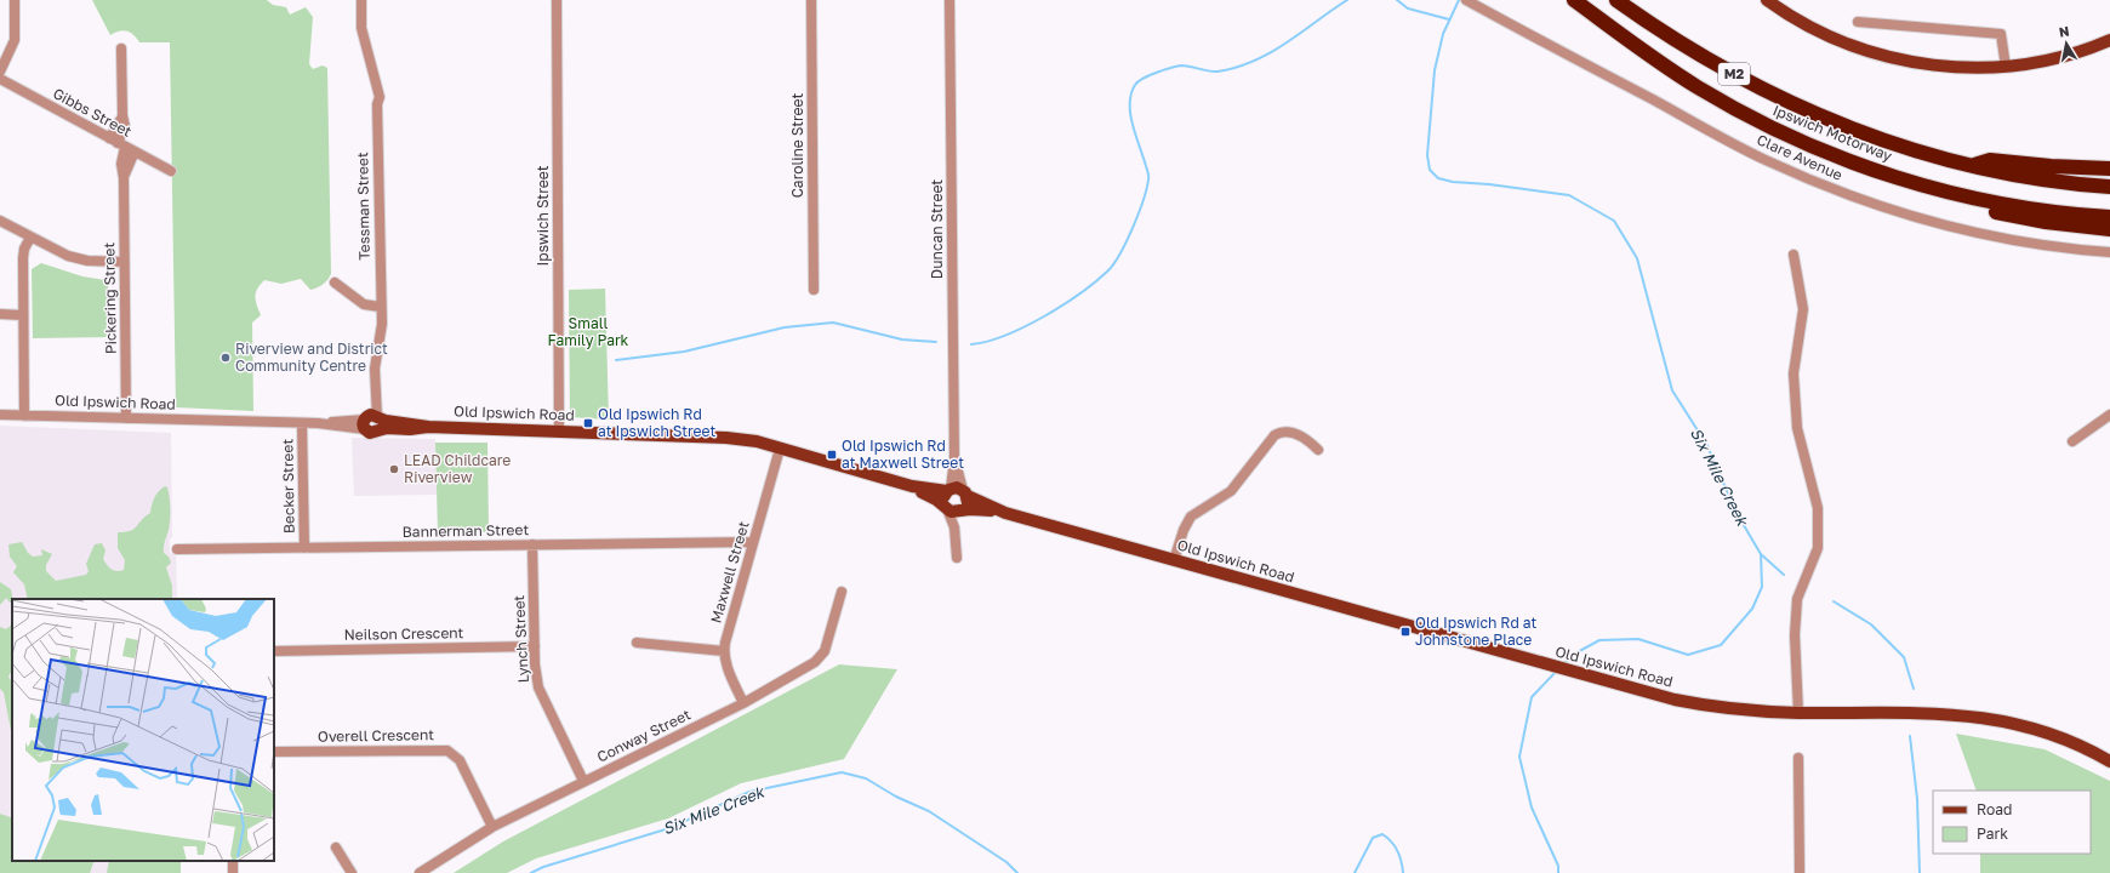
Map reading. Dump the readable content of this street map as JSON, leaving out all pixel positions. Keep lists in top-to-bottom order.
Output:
{
  "streets": {
    "highway": ["M2", "Ipswich Motorway"],
    "main road": ["Old Ipswich Road"],
    "street": [
      "Gibbs Street",
      "Caroline Street",
      "Clare Avenue",
      "Tessman Street",
      "Ipswich Street",
      "Duncan Street",
      "Pickering Street",
      "Becker Street",
      "Bannerman Street",
      "Maxwell Street",
      "Neilson Crescent",
      "Lynch Street",
      "Overell Crescent",
      "Conway Street"
    ]
  },
  "crossings": [
    ["Gibbs Street", "Pickering Street"],
    ["Tessman Street", "Old Ipswich Road"],
    ["Ipswich Street", "Old Ipswich Road"],
    ["Duncan Street", "Old Ipswich Road"],
    ["Pickering Street", "Old Ipswich Road"],
    ["Old Ipswich Road", "Becker Street"],
    ["Old Ipswich Road", "Maxwell Street"],
    ["Becker Street", "Bannerman Street"],
    ["Bannerman Street", "Maxwell Street"],
    ["Bannerman Street", "Lynch Street"],
    ["Neilson Crescent", "Lynch Street"],
    ["Lynch Street", "Conway Street"],
    ["Overell Crescent", "Conway Street"]
  ],
  "water": ["Six Mile Creek"],
  "parks": ["Small Family Park"],
  "places": {
    "other": ["Riverview and District Community Centre", "LEAD Childcare Riverview"],
    "transit": ["Old Ipswich Rd at Ipswich Street", "Old Ipswich Rd at Maxwell Street", "Old Ipswich Rd at Johnstone Place"]
  },
  "legend": ["Road", "Park"],
  "north": "top"
}
